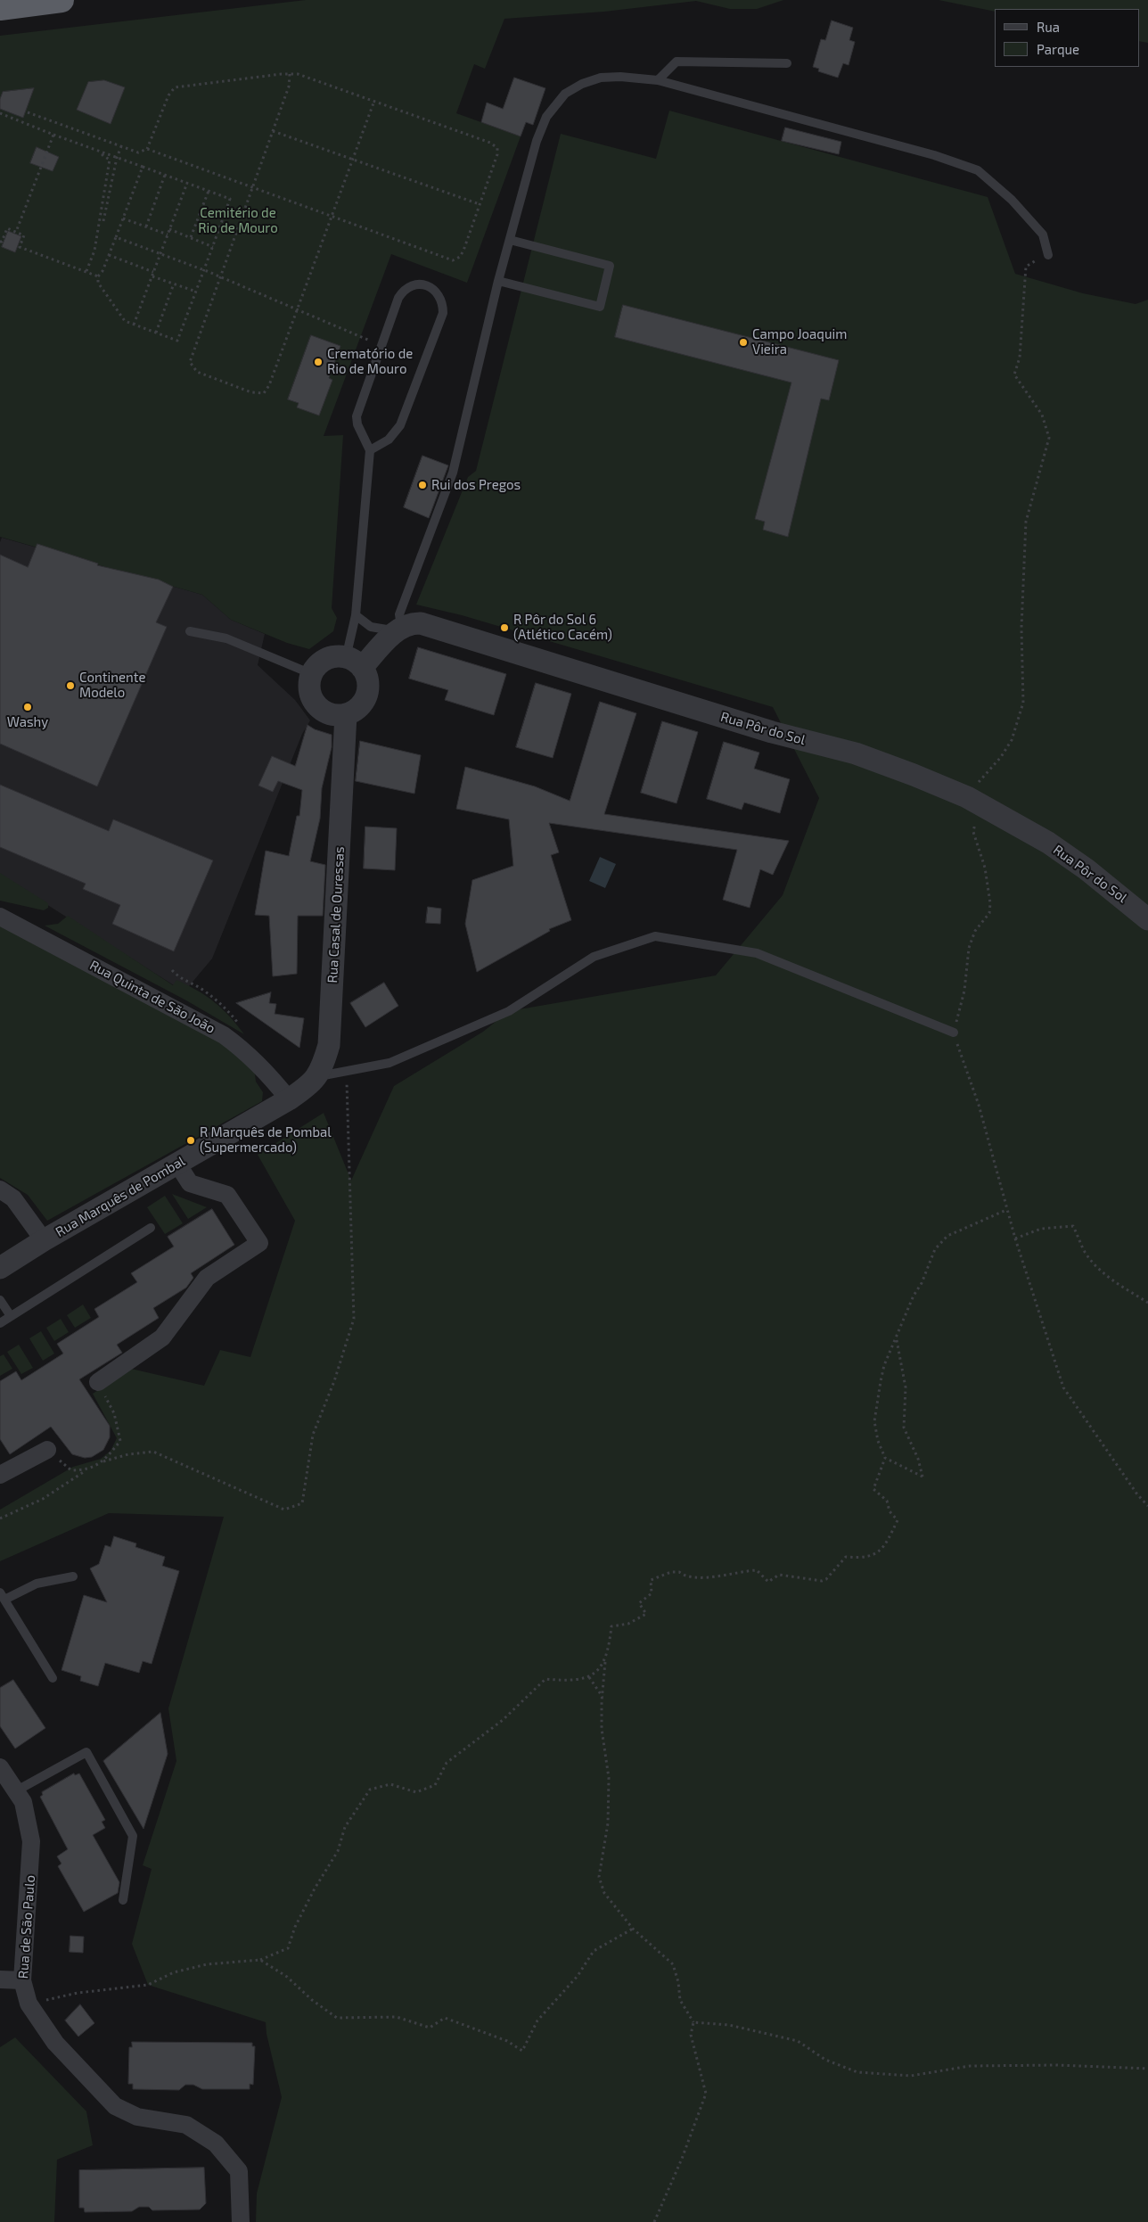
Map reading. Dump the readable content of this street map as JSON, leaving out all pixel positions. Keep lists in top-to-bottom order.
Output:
{
  "streets": {
    "street": [
      "Rua Pôr do Sol",
      "Rua Casal de Ouressas",
      "Rua Quinta de São João",
      "Rua Marquês de Pombal",
      "Rua de São Paulo"
    ]
  },
  "crossings": [
    ["Rua Casal de Ouressas", "Rua Quinta de São João"],
    ["Rua Casal de Ouressas", "Rua Marquês de Pombal"],
    ["Rua Quinta de São João", "Rua Marquês de Pombal"]
  ],
  "parks": ["Cemitério de Rio de Mouro"],
  "places": [
    "Campo Joaquim Vieira",
    "Crematório de Rio de Mouro",
    "Rui dos Pregos",
    "R Pôr do Sol 6 (Atlético Cacém)",
    "Continente Modelo",
    "Washy",
    "R Marquês de Pombal (Supermercado)"
  ],
  "legend": ["Rua", "Parque"]
}
